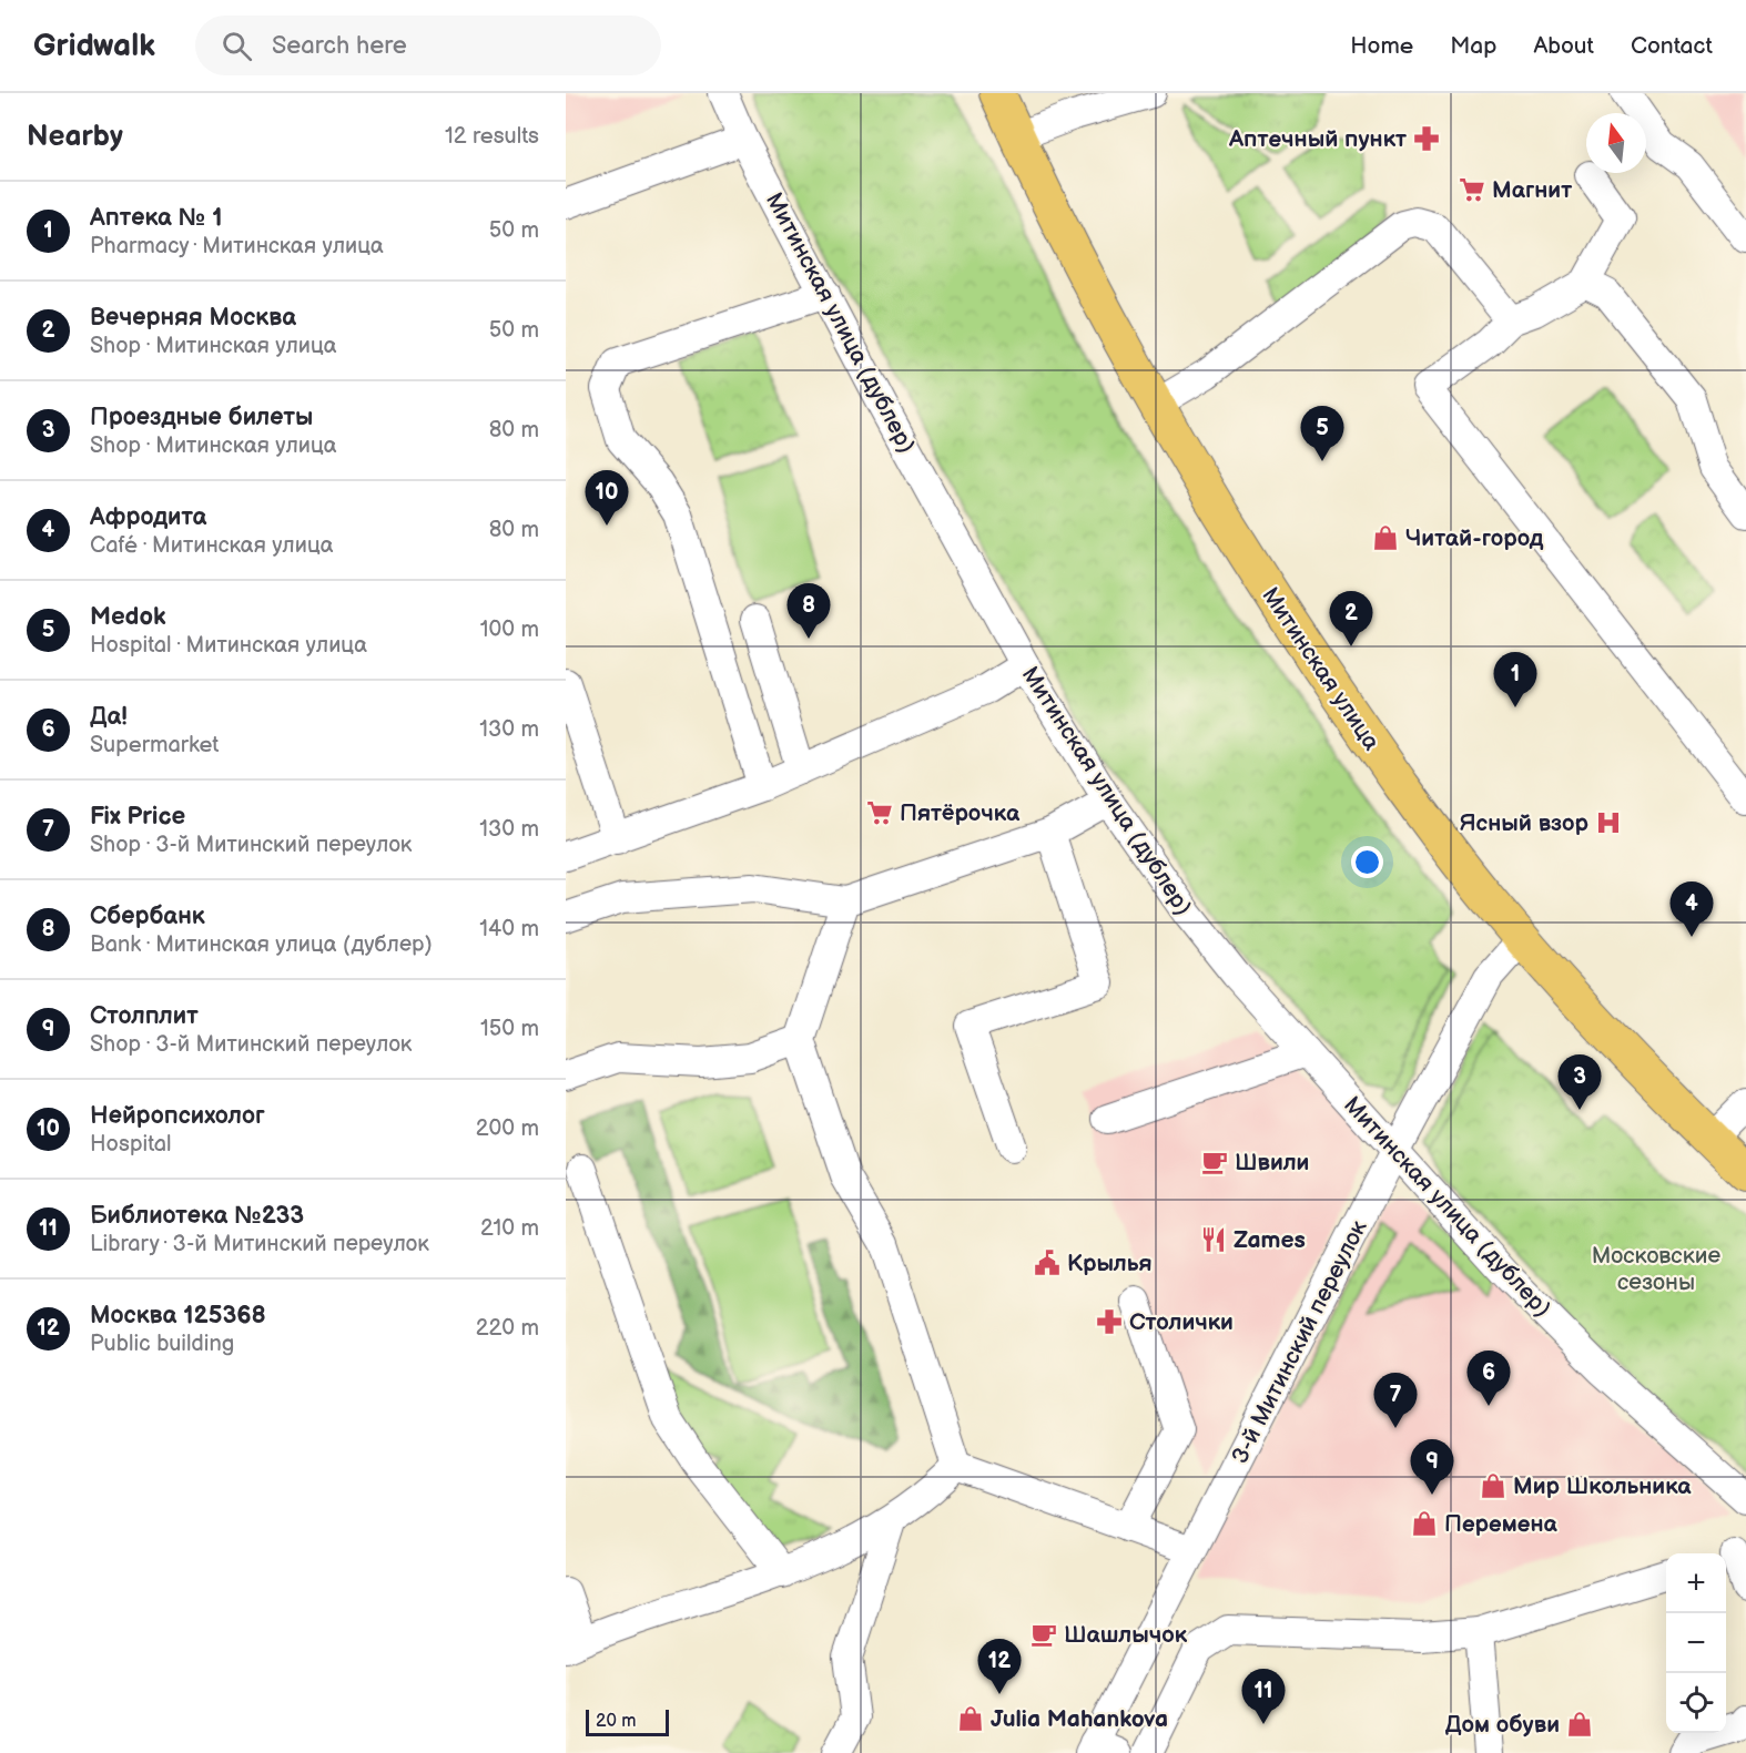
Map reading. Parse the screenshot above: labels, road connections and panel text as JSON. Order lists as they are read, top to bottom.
{
  "streets": {
    "main road": ["Митинская улица"],
    "street": ["Митинская улица (дублер)", "3-й Митинский переулок"]
  },
  "crossings": [
    ["Митинская улица (дублер)", "3-й Митинский переулок"],
    ["Митинская улица", "3-й Митинский переулок"]
  ],
  "parks": ["Московские сезоны"],
  "places": {
    "pharmacy": ["Аптечный пункт", "Столички"],
    "supermarket": ["Магнит", "Пятёрочка"],
    "shop": [
      "Читай-город",
      "Мир Школьника",
      "Перемена",
      "Julia Mahankova",
      "Дом обуви"
    ],
    "hospital": ["Ясный взор"],
    "cafe": ["Швили", "Шашлычок"],
    "restaurant": ["Zames"],
    "public building": ["Крылья"]
  },
  "scale_bar": "20 m",
  "north": "top",
  "page": {
    "header": "Gridwalk",
    "search": "Search here",
    "nav": [
      "Home",
      "Map",
      "About",
      "Contact"
    ],
    "heading": ["Nearby", "12 results"],
    "list": [
      {
        "mark": "1",
        "name": "Аптека № 1",
        "note": "Pharmacy · Митинская улица",
        "value": "50 m"
      },
      {
        "mark": "2",
        "name": "Вечерняя Москва",
        "note": "Shop · Митинская улица",
        "value": "50 m"
      },
      {
        "mark": "3",
        "name": "Проездные билеты",
        "note": "Shop · Митинская улица",
        "value": "80 m"
      },
      {
        "mark": "4",
        "name": "Афродита",
        "note": "Café · Митинская улица",
        "value": "80 m"
      },
      {
        "mark": "5",
        "name": "Medok",
        "note": "Hospital · Митинская улица",
        "value": "100 m"
      },
      {
        "mark": "6",
        "name": "Да!",
        "note": "Supermarket",
        "value": "130 m"
      },
      {
        "mark": "7",
        "name": "Fix Price",
        "note": "Shop · 3-й Митинский переулок",
        "value": "130 m"
      },
      {
        "mark": "8",
        "name": "Сбербанк",
        "note": "Bank · Митинская улица (дублер)",
        "value": "140 m"
      },
      {
        "mark": "9",
        "name": "Столплит",
        "note": "Shop · 3-й Митинский переулок",
        "value": "150 m"
      },
      {
        "mark": "10",
        "name": "Нейропсихолог",
        "note": "Hospital",
        "value": "200 m"
      },
      {
        "mark": "11",
        "name": "Библиотека №233",
        "note": "Library · 3-й Митинский переулок",
        "value": "210 m"
      },
      {
        "mark": "12",
        "name": "Москва 125368",
        "note": "Public building",
        "value": "220 m"
      }
    ],
    "pins": [
      "5",
      "10",
      "8",
      "2",
      "1",
      "4",
      "3",
      "6",
      "7",
      "9",
      "12",
      "11"
    ],
    "map_buttons": ["+", "−"],
    "scale": "20 m"
  }
}
